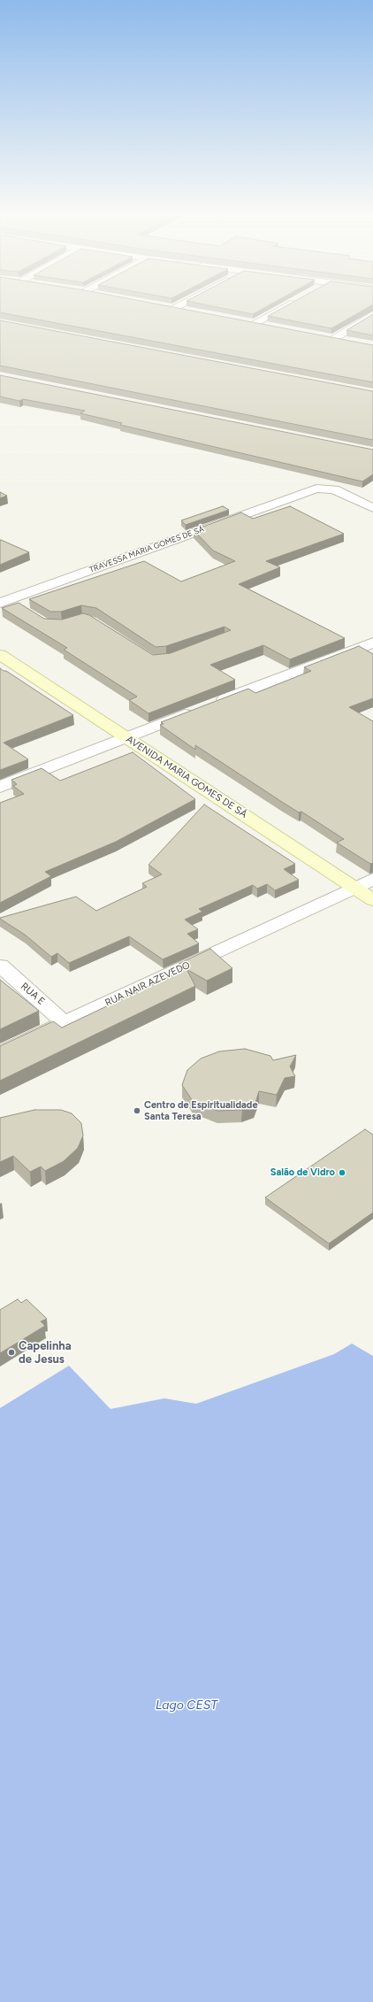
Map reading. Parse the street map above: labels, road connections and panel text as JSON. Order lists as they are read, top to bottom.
{
  "streets": {
    "street": [
      "TRAVESSA MARIA GOMES DE SÁ",
      "AVENIDA MARIA GOMES DE SÁ",
      "RUA NAIR AZEVEDO",
      "RUA E"
    ]
  },
  "crossings": [
    ["AVENIDA MARIA GOMES DE SÁ", "RUA NAIR AZEVEDO"],
    ["RUA NAIR AZEVEDO", "RUA E"]
  ],
  "water": ["Lago CEST"],
  "places": ["Centro de Espiritualidade Santa Teresa", "Salão de Vidro", "Capelinha de Jesus"]
}
